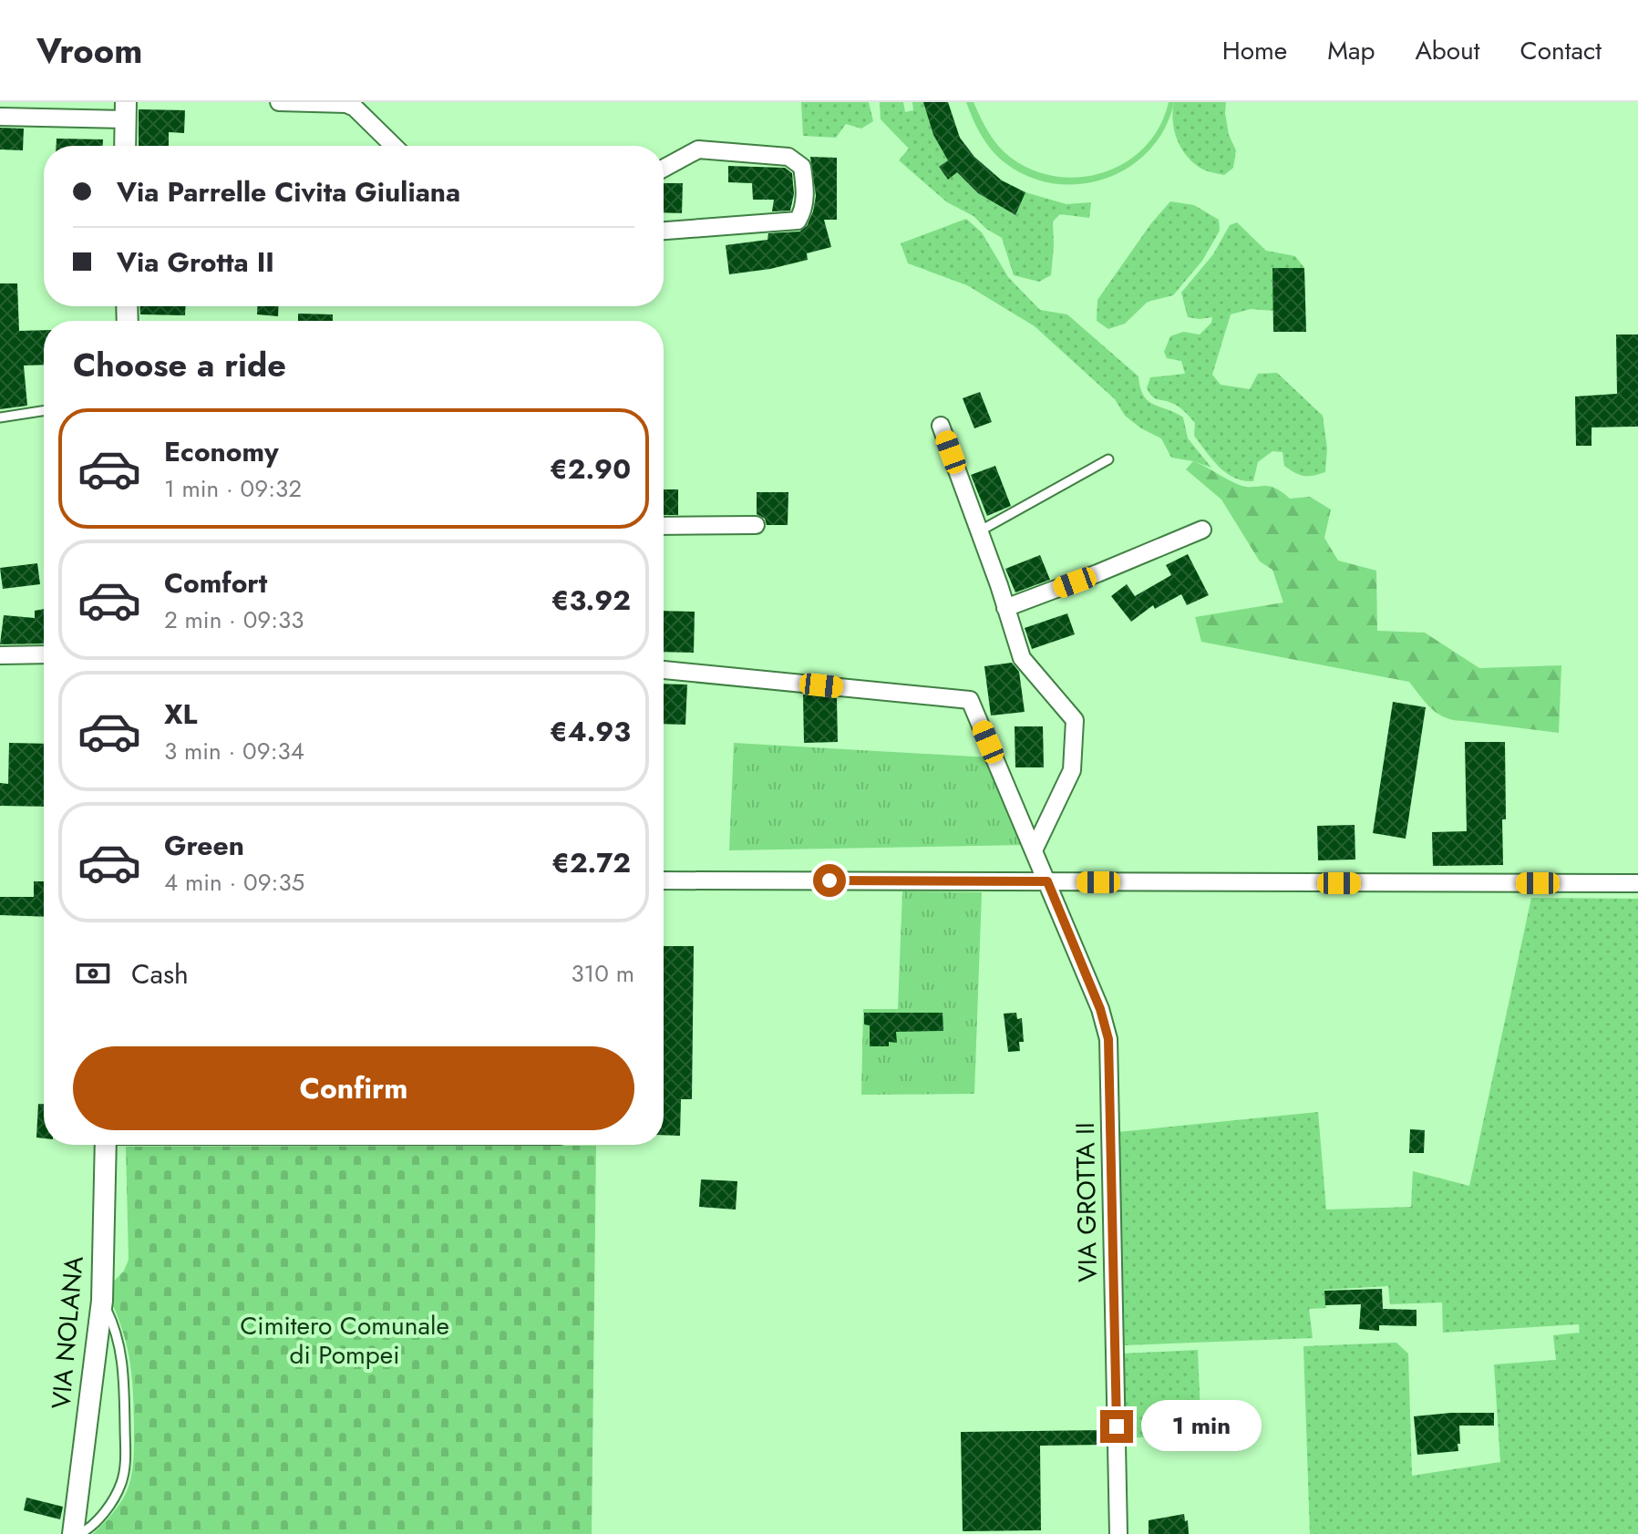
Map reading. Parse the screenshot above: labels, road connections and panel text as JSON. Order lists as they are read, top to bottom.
{
  "streets": {
    "street": ["VIA GROTTA II", "VIA NOLANA"]
  },
  "parks": ["Cimitero Comunale di Pompei"],
  "page": {
    "header": "Vroom",
    "nav": [
      "Home",
      "Map",
      "About",
      "Contact"
    ],
    "banner": ["Via Parrelle Civita Giuliana", "Via Grotta II"],
    "heading": "Choose a ride",
    "list": [
      {
        "name": "Economy",
        "note": "1 min · 09:32",
        "value": "€2.90"
      },
      {
        "name": "Comfort",
        "note": "2 min · 09:33",
        "value": "€3.92"
      },
      {
        "name": "XL",
        "note": "3 min · 09:34",
        "value": "€4.93"
      },
      {
        "name": "Green",
        "note": "4 min · 09:35",
        "value": "€2.72"
      }
    ],
    "pay": ["Cash", "310 m"],
    "buttons": "Confirm",
    "bubble": "1 min"
  }
}
